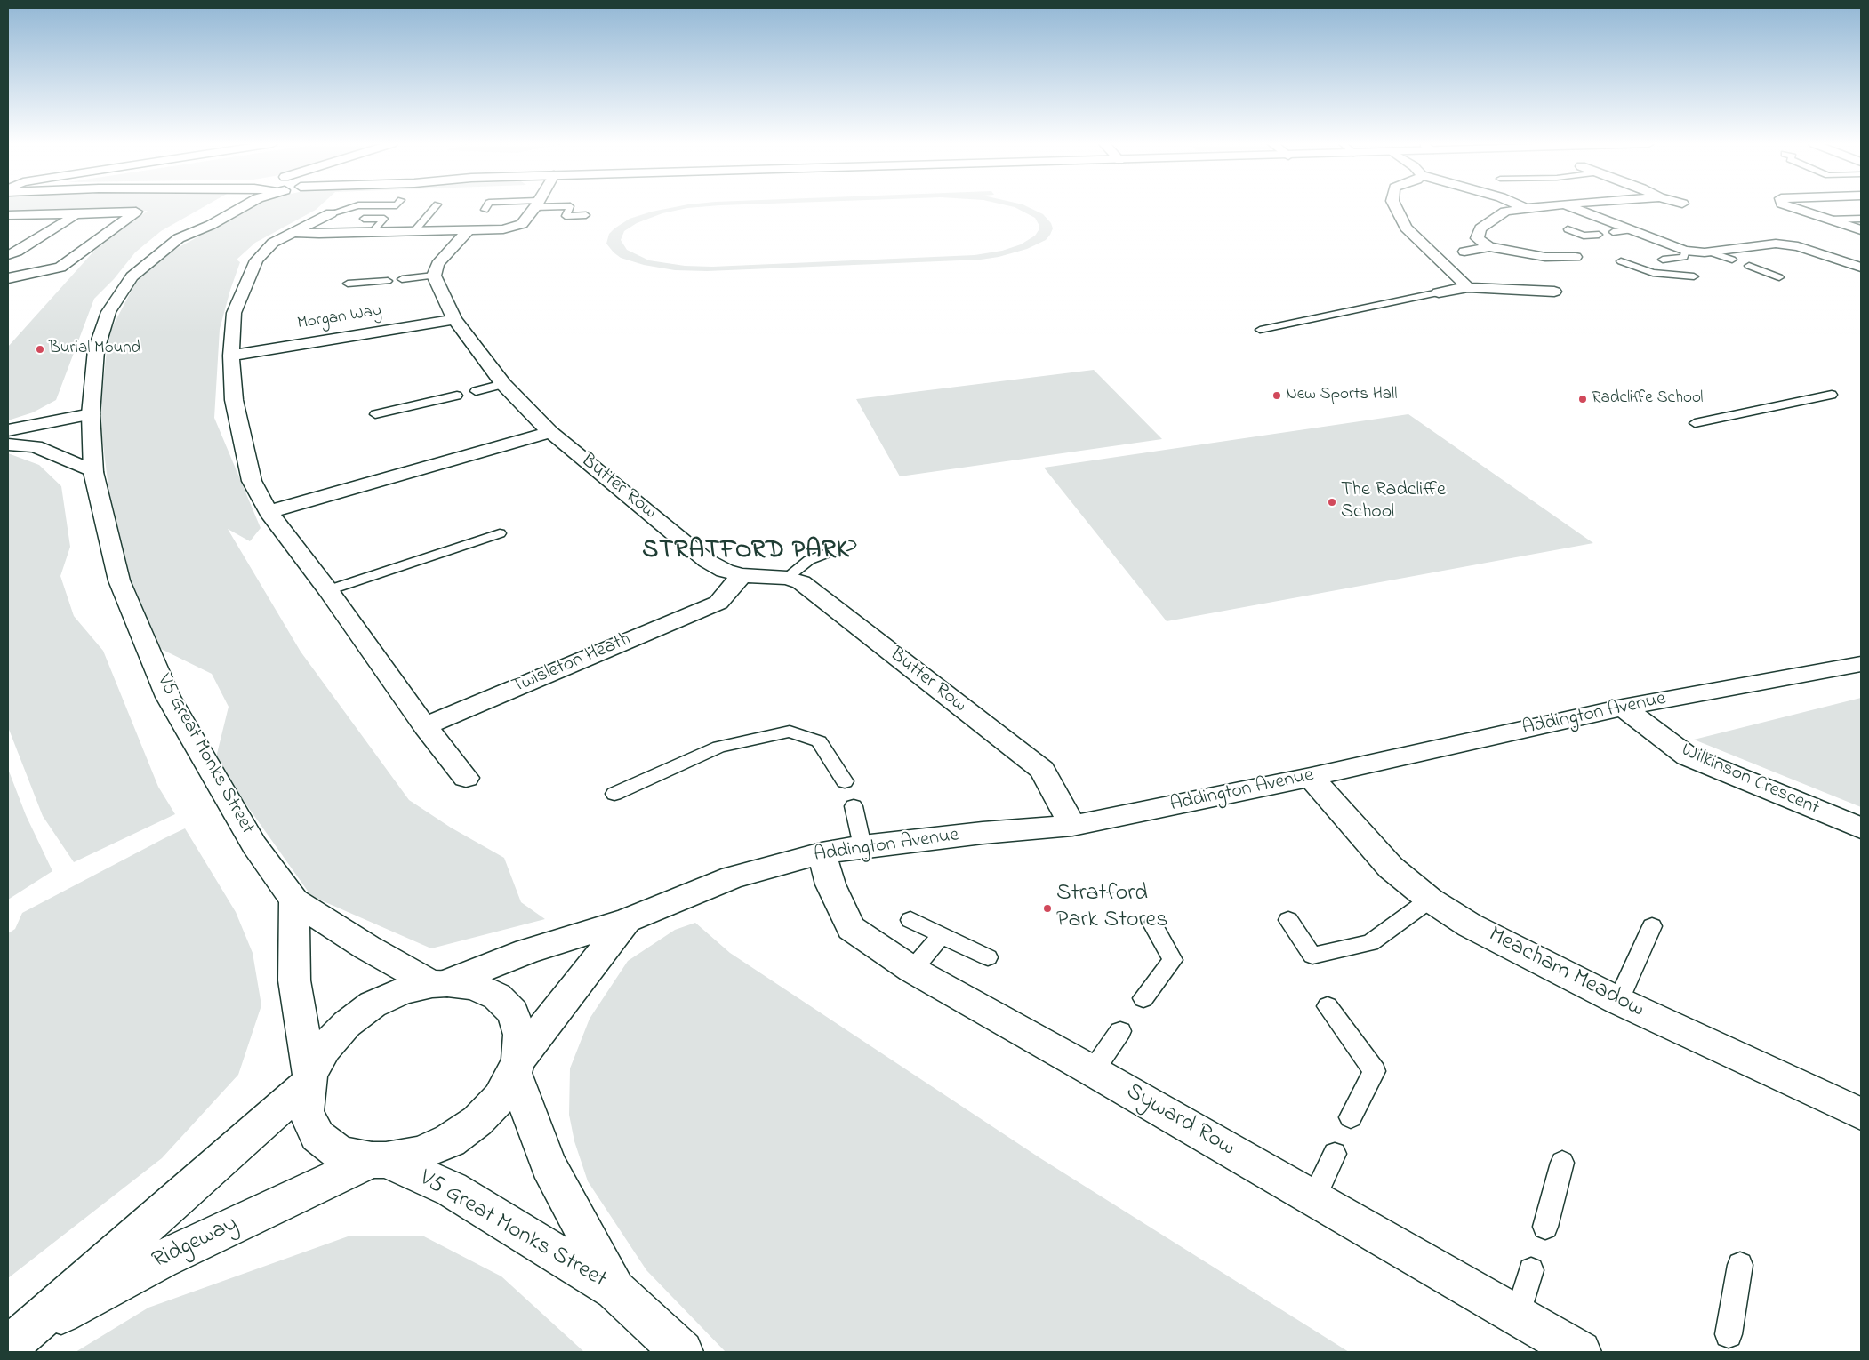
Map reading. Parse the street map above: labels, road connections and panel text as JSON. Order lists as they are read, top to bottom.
{
  "streets": {
    "street": [
      "Morgan Way",
      "Butter Row",
      "Twisleton Heath",
      "Addington Avenue",
      "V5 Great Monks Street",
      "Wilkinson Crescent",
      "Meacham Meadow",
      "Syward Row",
      "Ridgeway"
    ]
  },
  "crossings": [
    ["Morgan Way", "Butter Row"],
    ["Butter Row", "Twisleton Heath"],
    ["Butter Row", "Addington Avenue"],
    ["Addington Avenue", "V5 Great Monks Street"],
    ["Addington Avenue", "Wilkinson Crescent"],
    ["Addington Avenue", "Meacham Meadow"],
    ["Addington Avenue", "Syward Row"],
    ["V5 Great Monks Street", "Ridgeway"]
  ],
  "districts": ["STRATFORD PARK"],
  "places": [
    "Burial Mound",
    "New Sports Hall",
    "Radcliffe School",
    "The Radcliffe School",
    "Stratford Park Stores"
  ]
}
